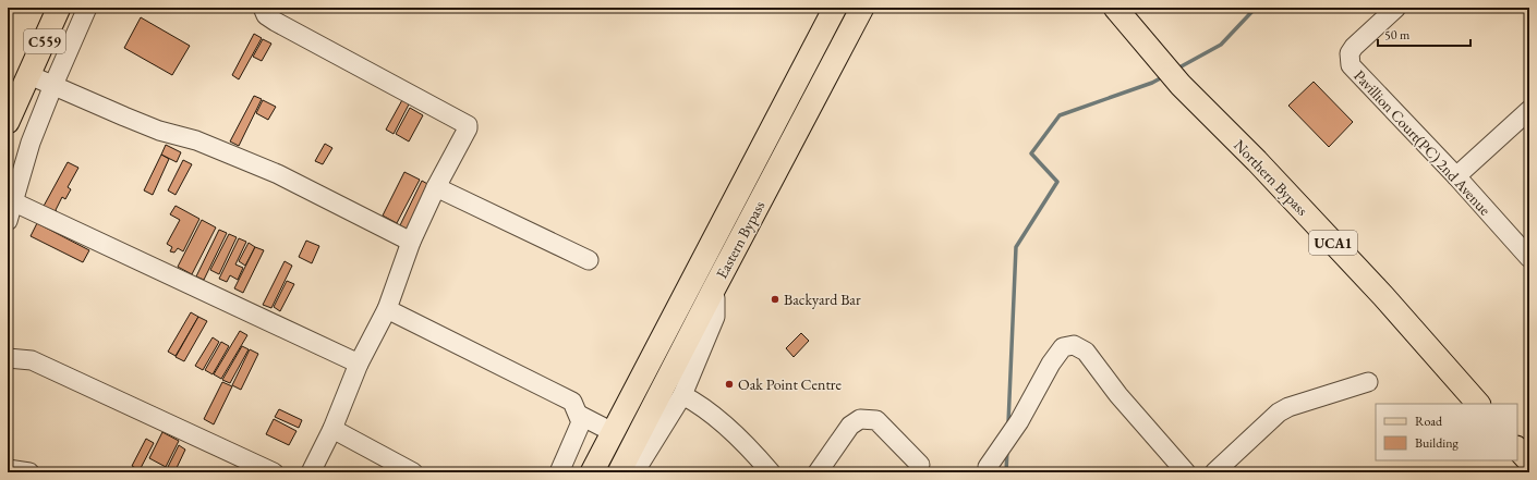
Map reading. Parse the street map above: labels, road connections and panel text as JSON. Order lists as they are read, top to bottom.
{
  "streets": {
    "main road": [
      "C559",
      "Northern Bypass",
      "Eastern Bypass",
      "UCA1"
    ],
    "street": ["Pavillion Court(PC) 2nd Avenue"]
  },
  "places": ["Backyard Bar", "Oak Point Centre"],
  "legend": ["Road", "Building"],
  "scale_bar": "50 m"
}
